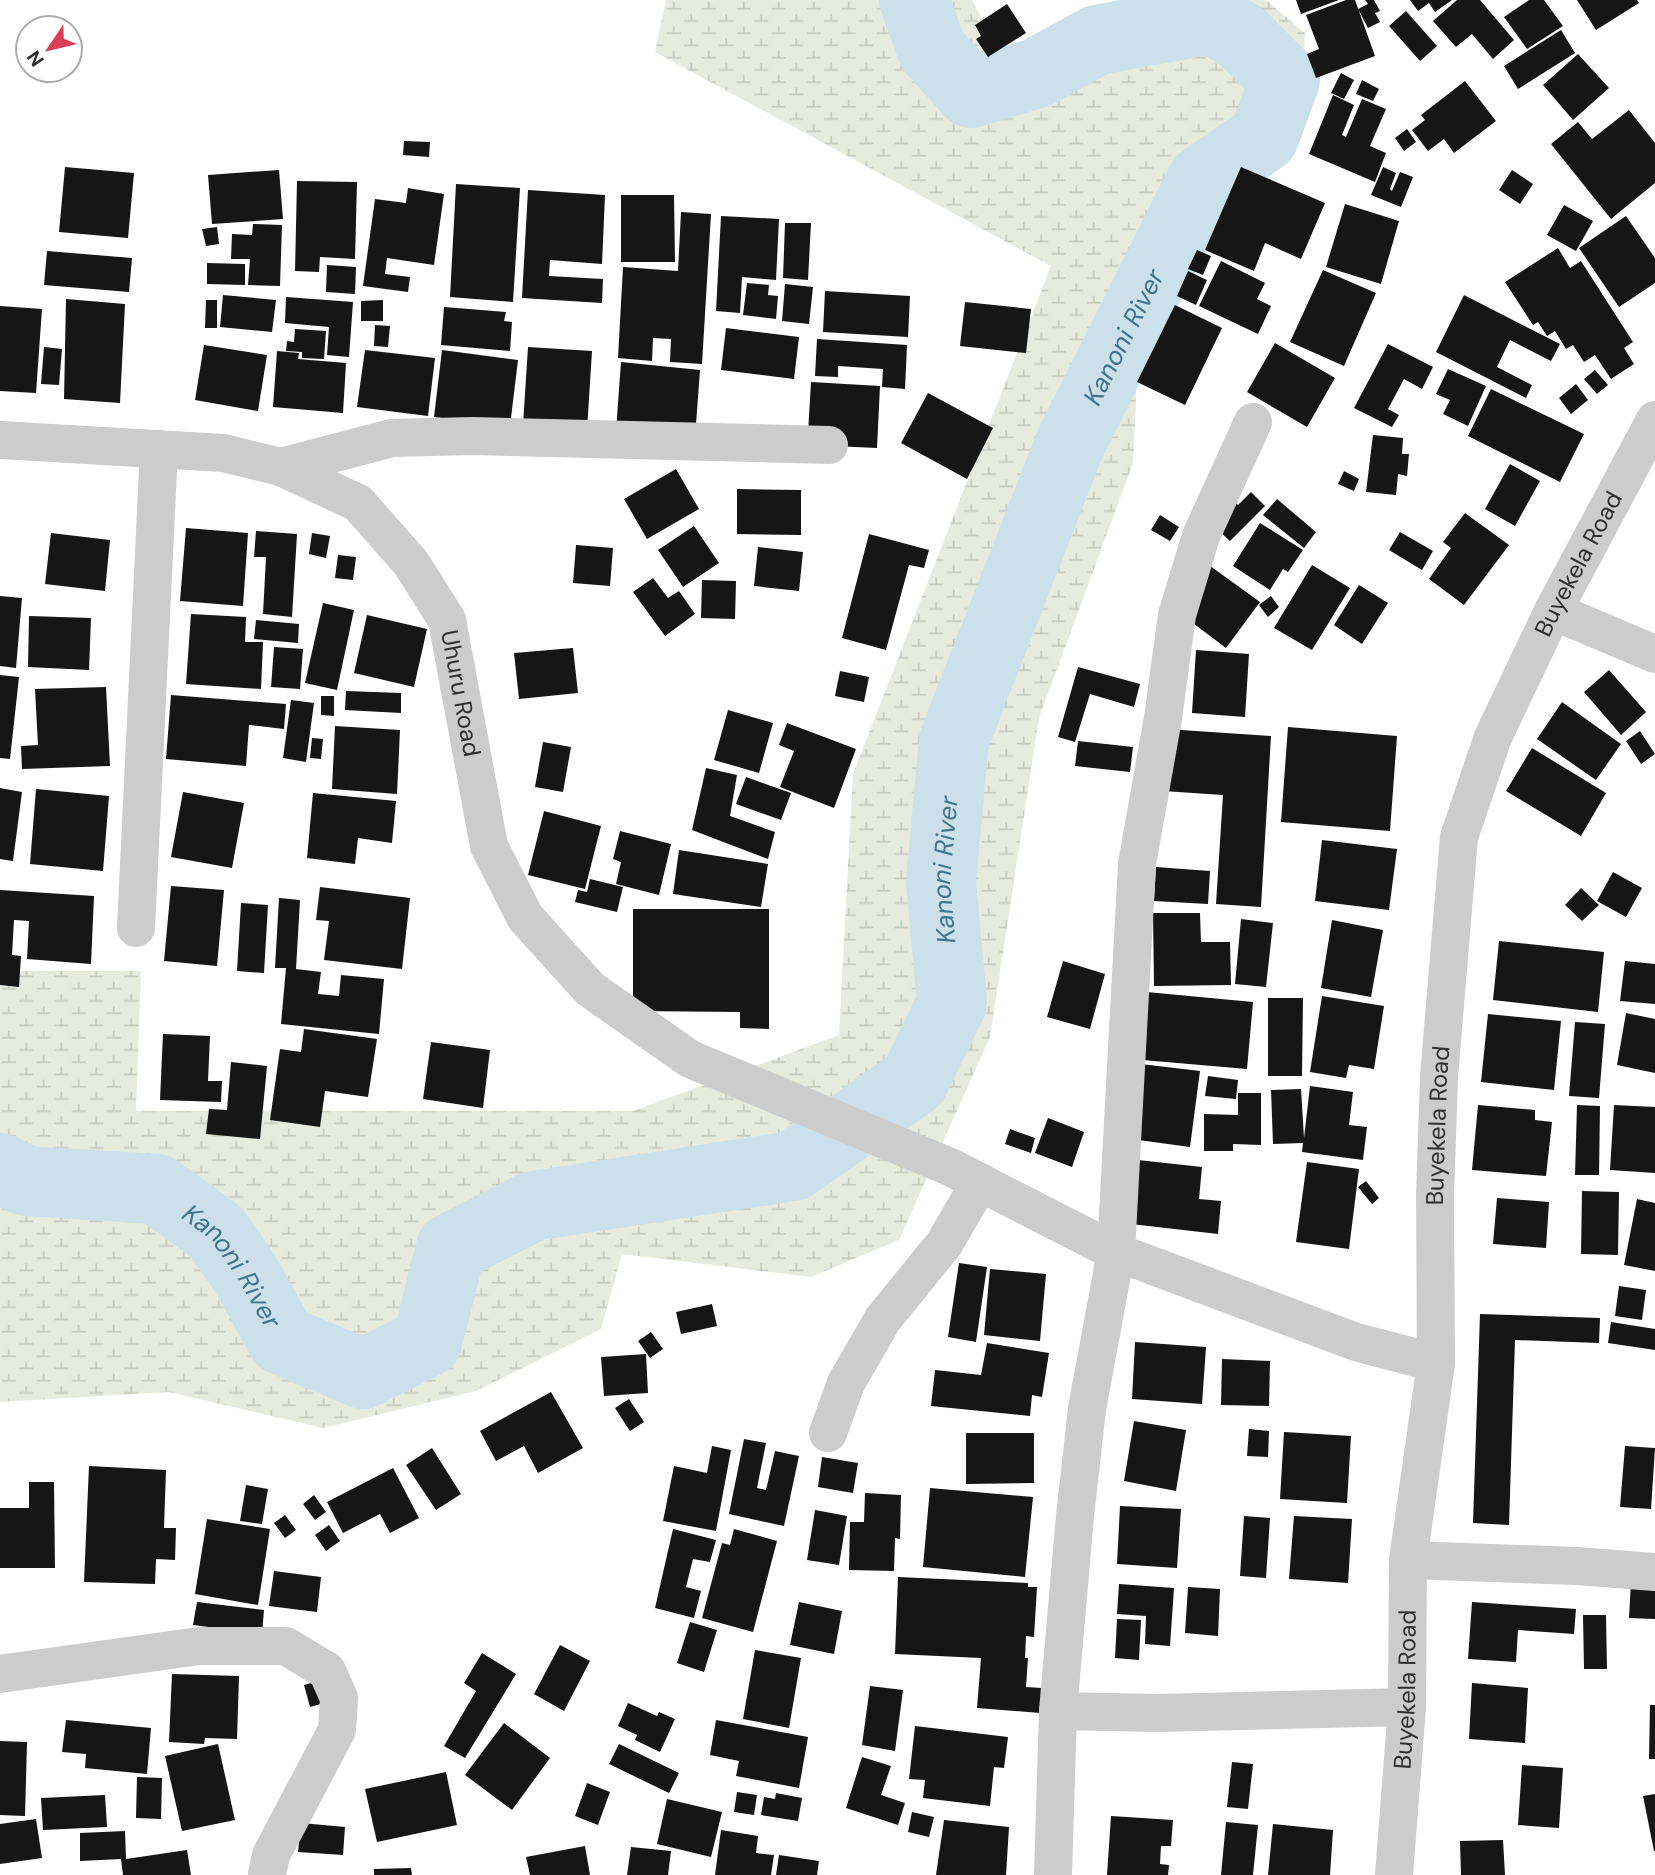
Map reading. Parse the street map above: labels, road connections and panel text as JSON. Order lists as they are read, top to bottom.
{
  "streets": {
    "street": ["Buyekela Road", "Uhuru Road"]
  },
  "crossings": [
    ["Buyekela Road", "Uhuru Road"]
  ],
  "water": ["Kanoni River"],
  "north": "bottom left"
}
